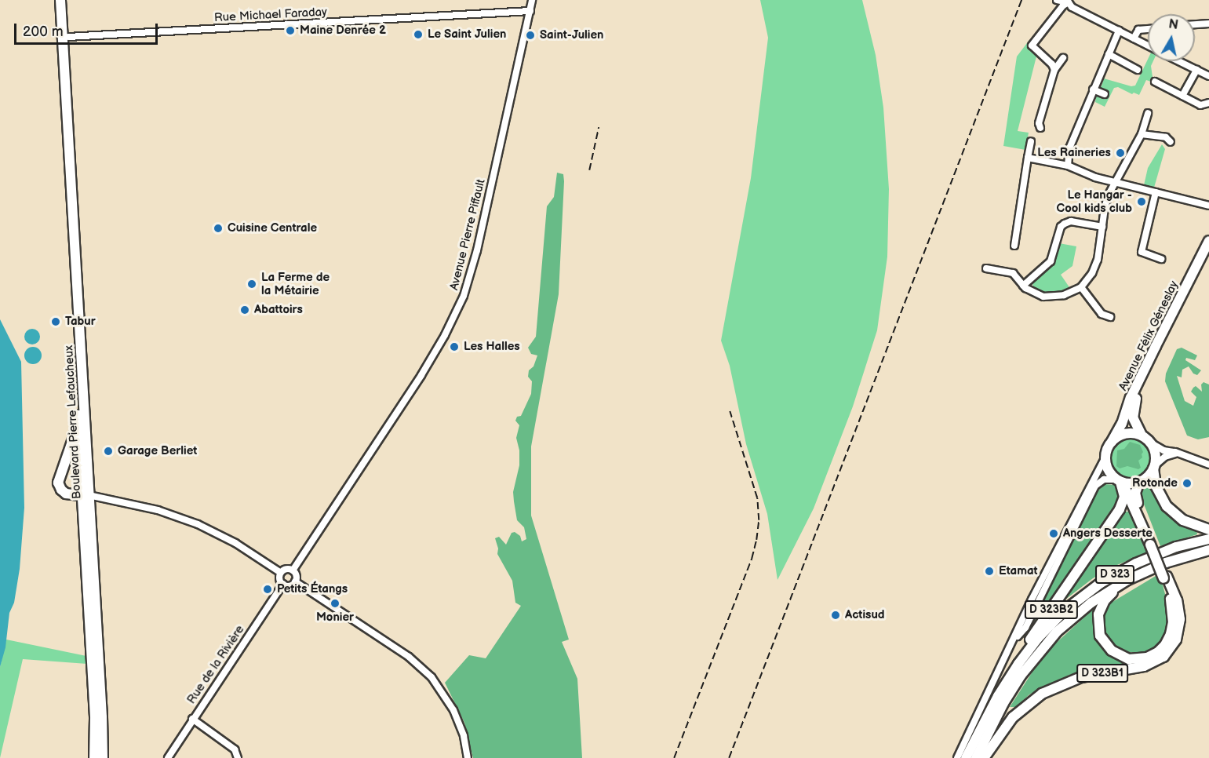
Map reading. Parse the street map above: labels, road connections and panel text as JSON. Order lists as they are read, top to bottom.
{
  "streets": {
    "main road": [
      "Avenue Félix Géneslay",
      "Boulevard Pierre Lefaucheux",
      "D 323",
      "D 323B2",
      "D 323B1"
    ],
    "street": ["Rue Michael Faraday", "Avenue Pierre Piffault", "Rue de la Rivière"]
  },
  "crossings": [
    ["Rue Michael Faraday", "Avenue Pierre Piffault"],
    ["Avenue Pierre Piffault", "Rue de la Rivière"],
    ["Avenue Félix Géneslay", "D 323B2"],
    ["D 323", "D 323B2"]
  ],
  "places": [
    "Maine Denrée 2",
    "Le Saint Julien",
    "Saint-Julien",
    "Les Raineries",
    "Le Hangar - Cool kids club",
    "Cuisine Centrale",
    "La Ferme de la Métairie",
    "Abattoirs",
    "Tabur",
    "Les Halles",
    "Garage Berliet",
    "Rotonde",
    "Angers Desserte",
    "Etamat",
    "Petits Étangs",
    "Monier",
    "Actisud"
  ],
  "scale_bar": "200 m",
  "north": "top"
}
